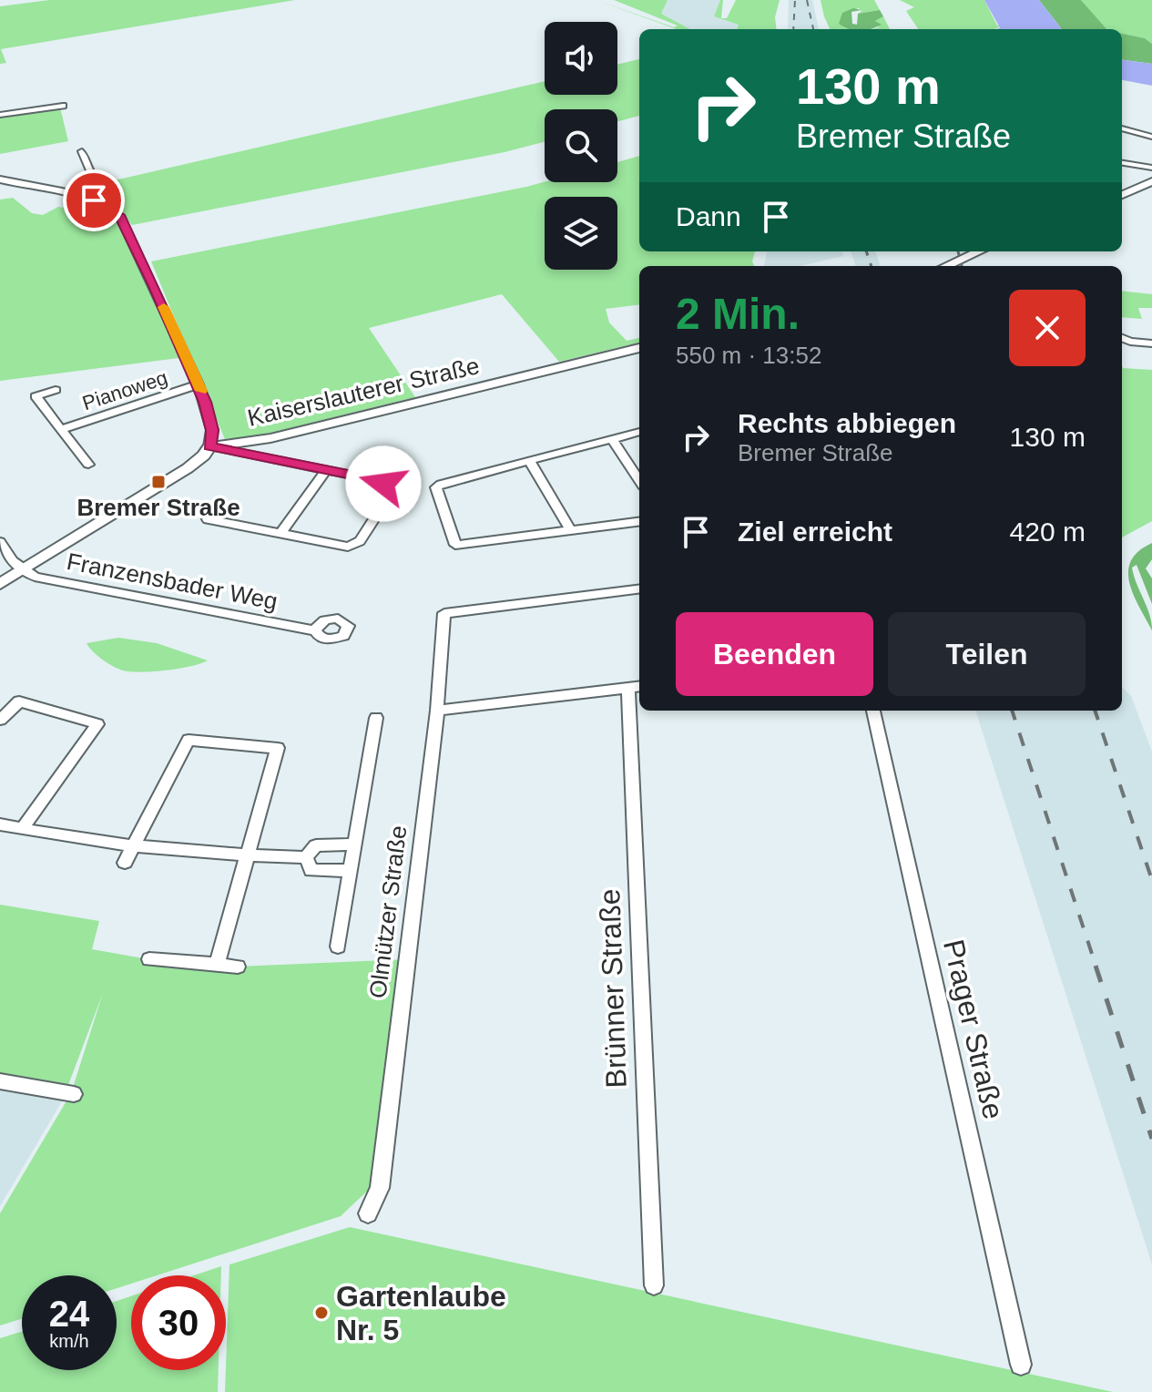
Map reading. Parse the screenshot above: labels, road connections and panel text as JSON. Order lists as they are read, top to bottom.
{
  "streets": {
    "street": [
      "Pianoweg",
      "Kaiserslauterer Straße",
      "Franzensbader Weg",
      "Olmützer Straße",
      "Brünner Straße",
      "Prager Straße"
    ]
  },
  "places": {
    "transit": ["Bremer Straße"],
    "other": ["Gartenlaube Nr. 5"]
  },
  "page": {
    "turn": ["130 m", "Bremer Straße"],
    "then": "Dann",
    "heading": ["2 Min.", "550 m · 13:52"],
    "list": [
      {
        "name": "Rechts abbiegen",
        "note": "Bremer Straße",
        "value": "130 m"
      },
      {
        "name": "Ziel erreicht",
        "value": "420 m"
      }
    ],
    "buttons": ["Beenden", "Teilen"],
    "speed": "24 km/h",
    "limit": "30"
  }
}
